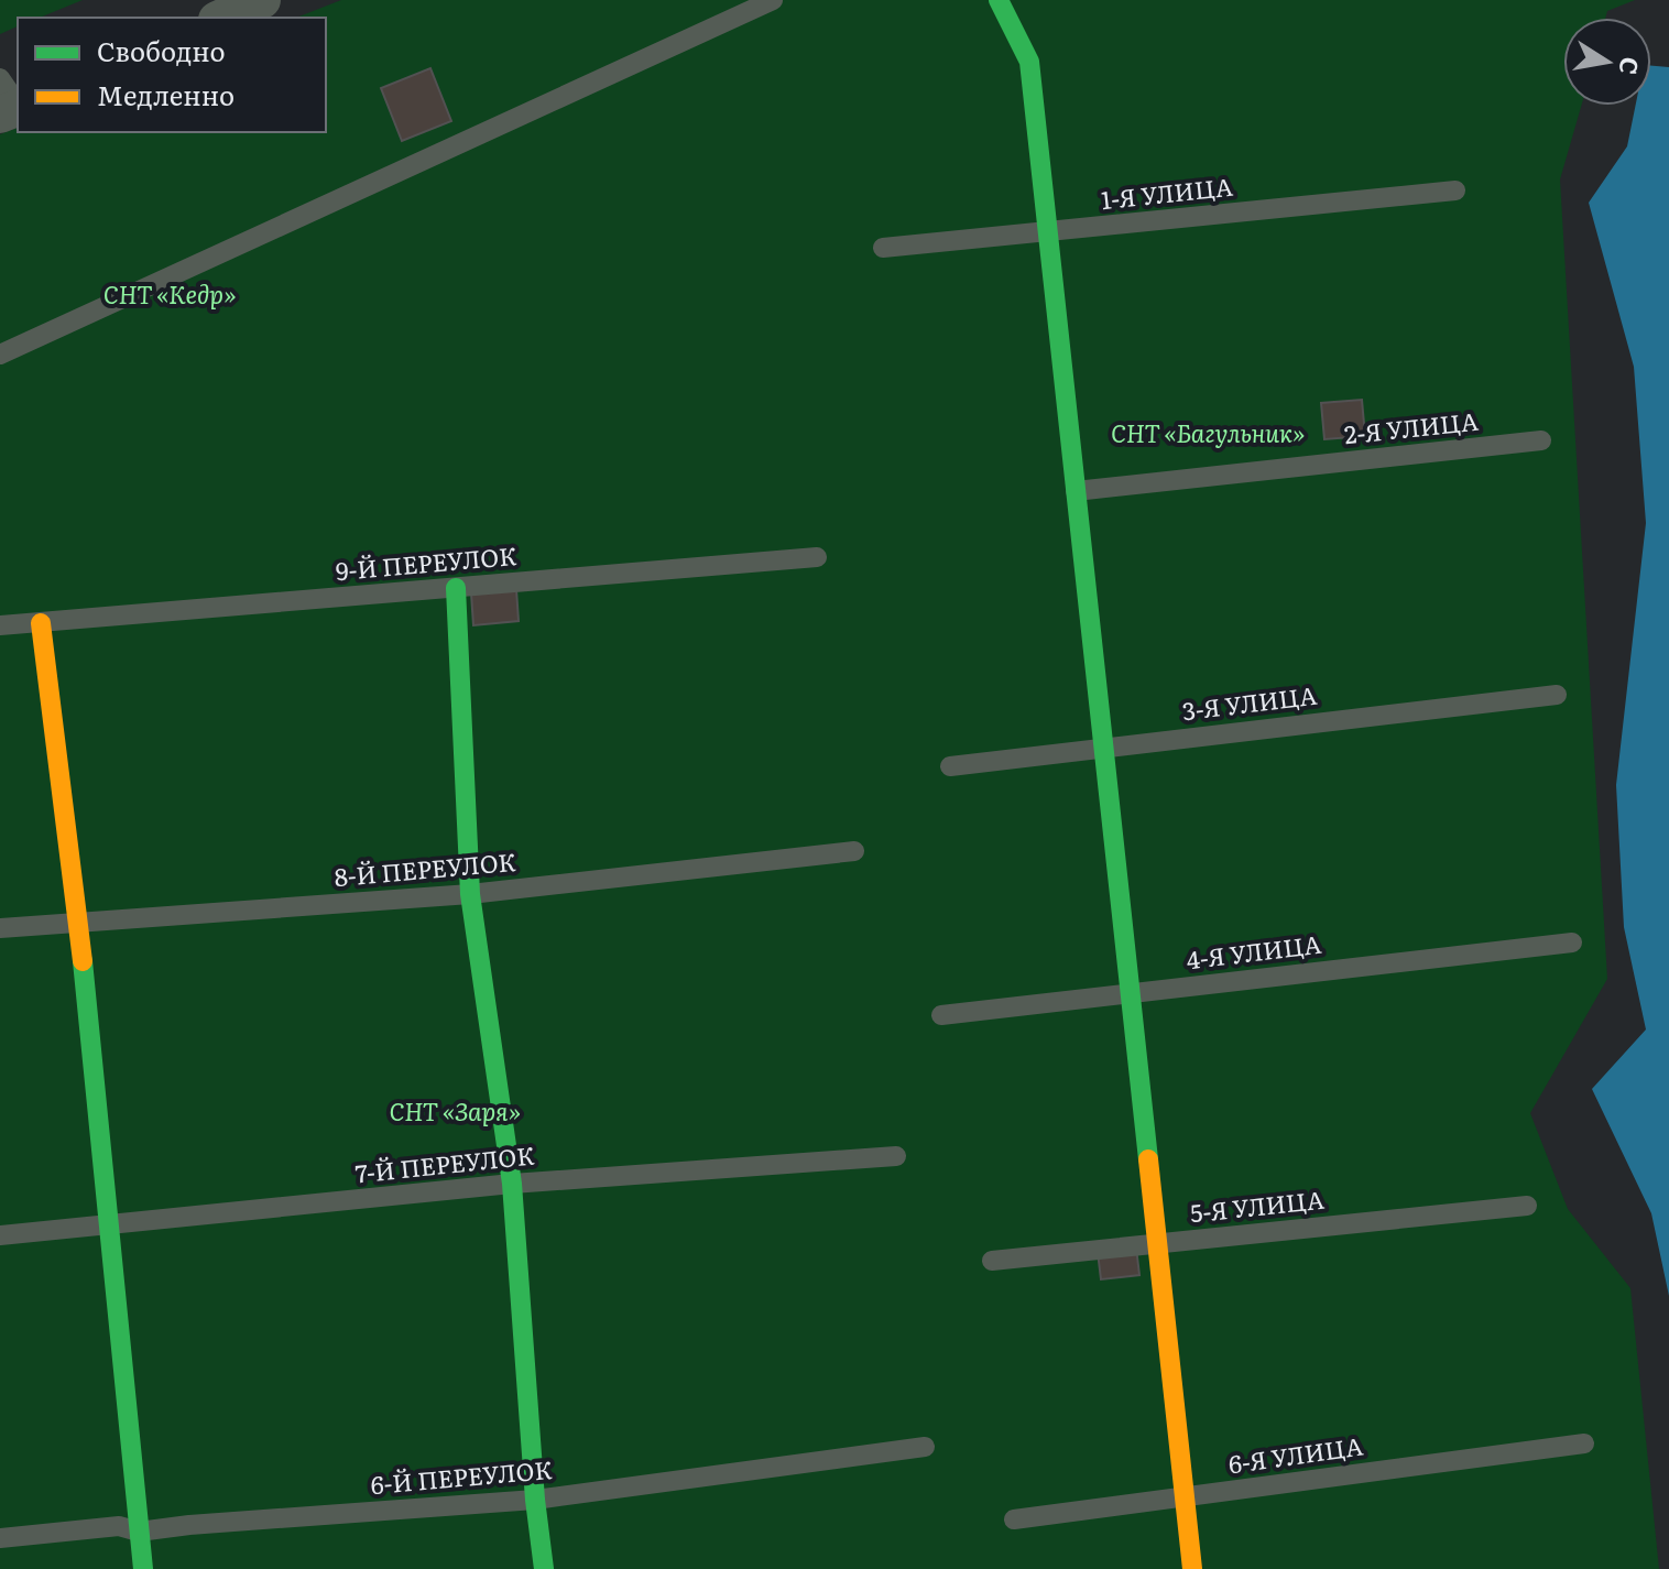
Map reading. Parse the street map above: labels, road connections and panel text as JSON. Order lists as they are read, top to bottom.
{
  "streets": {
    "lane": [
      "1-Я УЛИЦА",
      "2-Я УЛИЦА",
      "9-Й ПЕРЕУЛОК",
      "3-Я УЛИЦА",
      "8-Й ПЕРЕУЛОК",
      "4-Я УЛИЦА",
      "7-Й ПЕРЕУЛОК",
      "5-Я УЛИЦА",
      "6-Я УЛИЦА",
      "6-Й ПЕРЕУЛОК"
    ]
  },
  "parks": ["СНТ «Кедр»", "СНТ «Багульник»", "СНТ «Заря»"],
  "legend": ["Свободно", "Медленно"],
  "north": "right"
}
